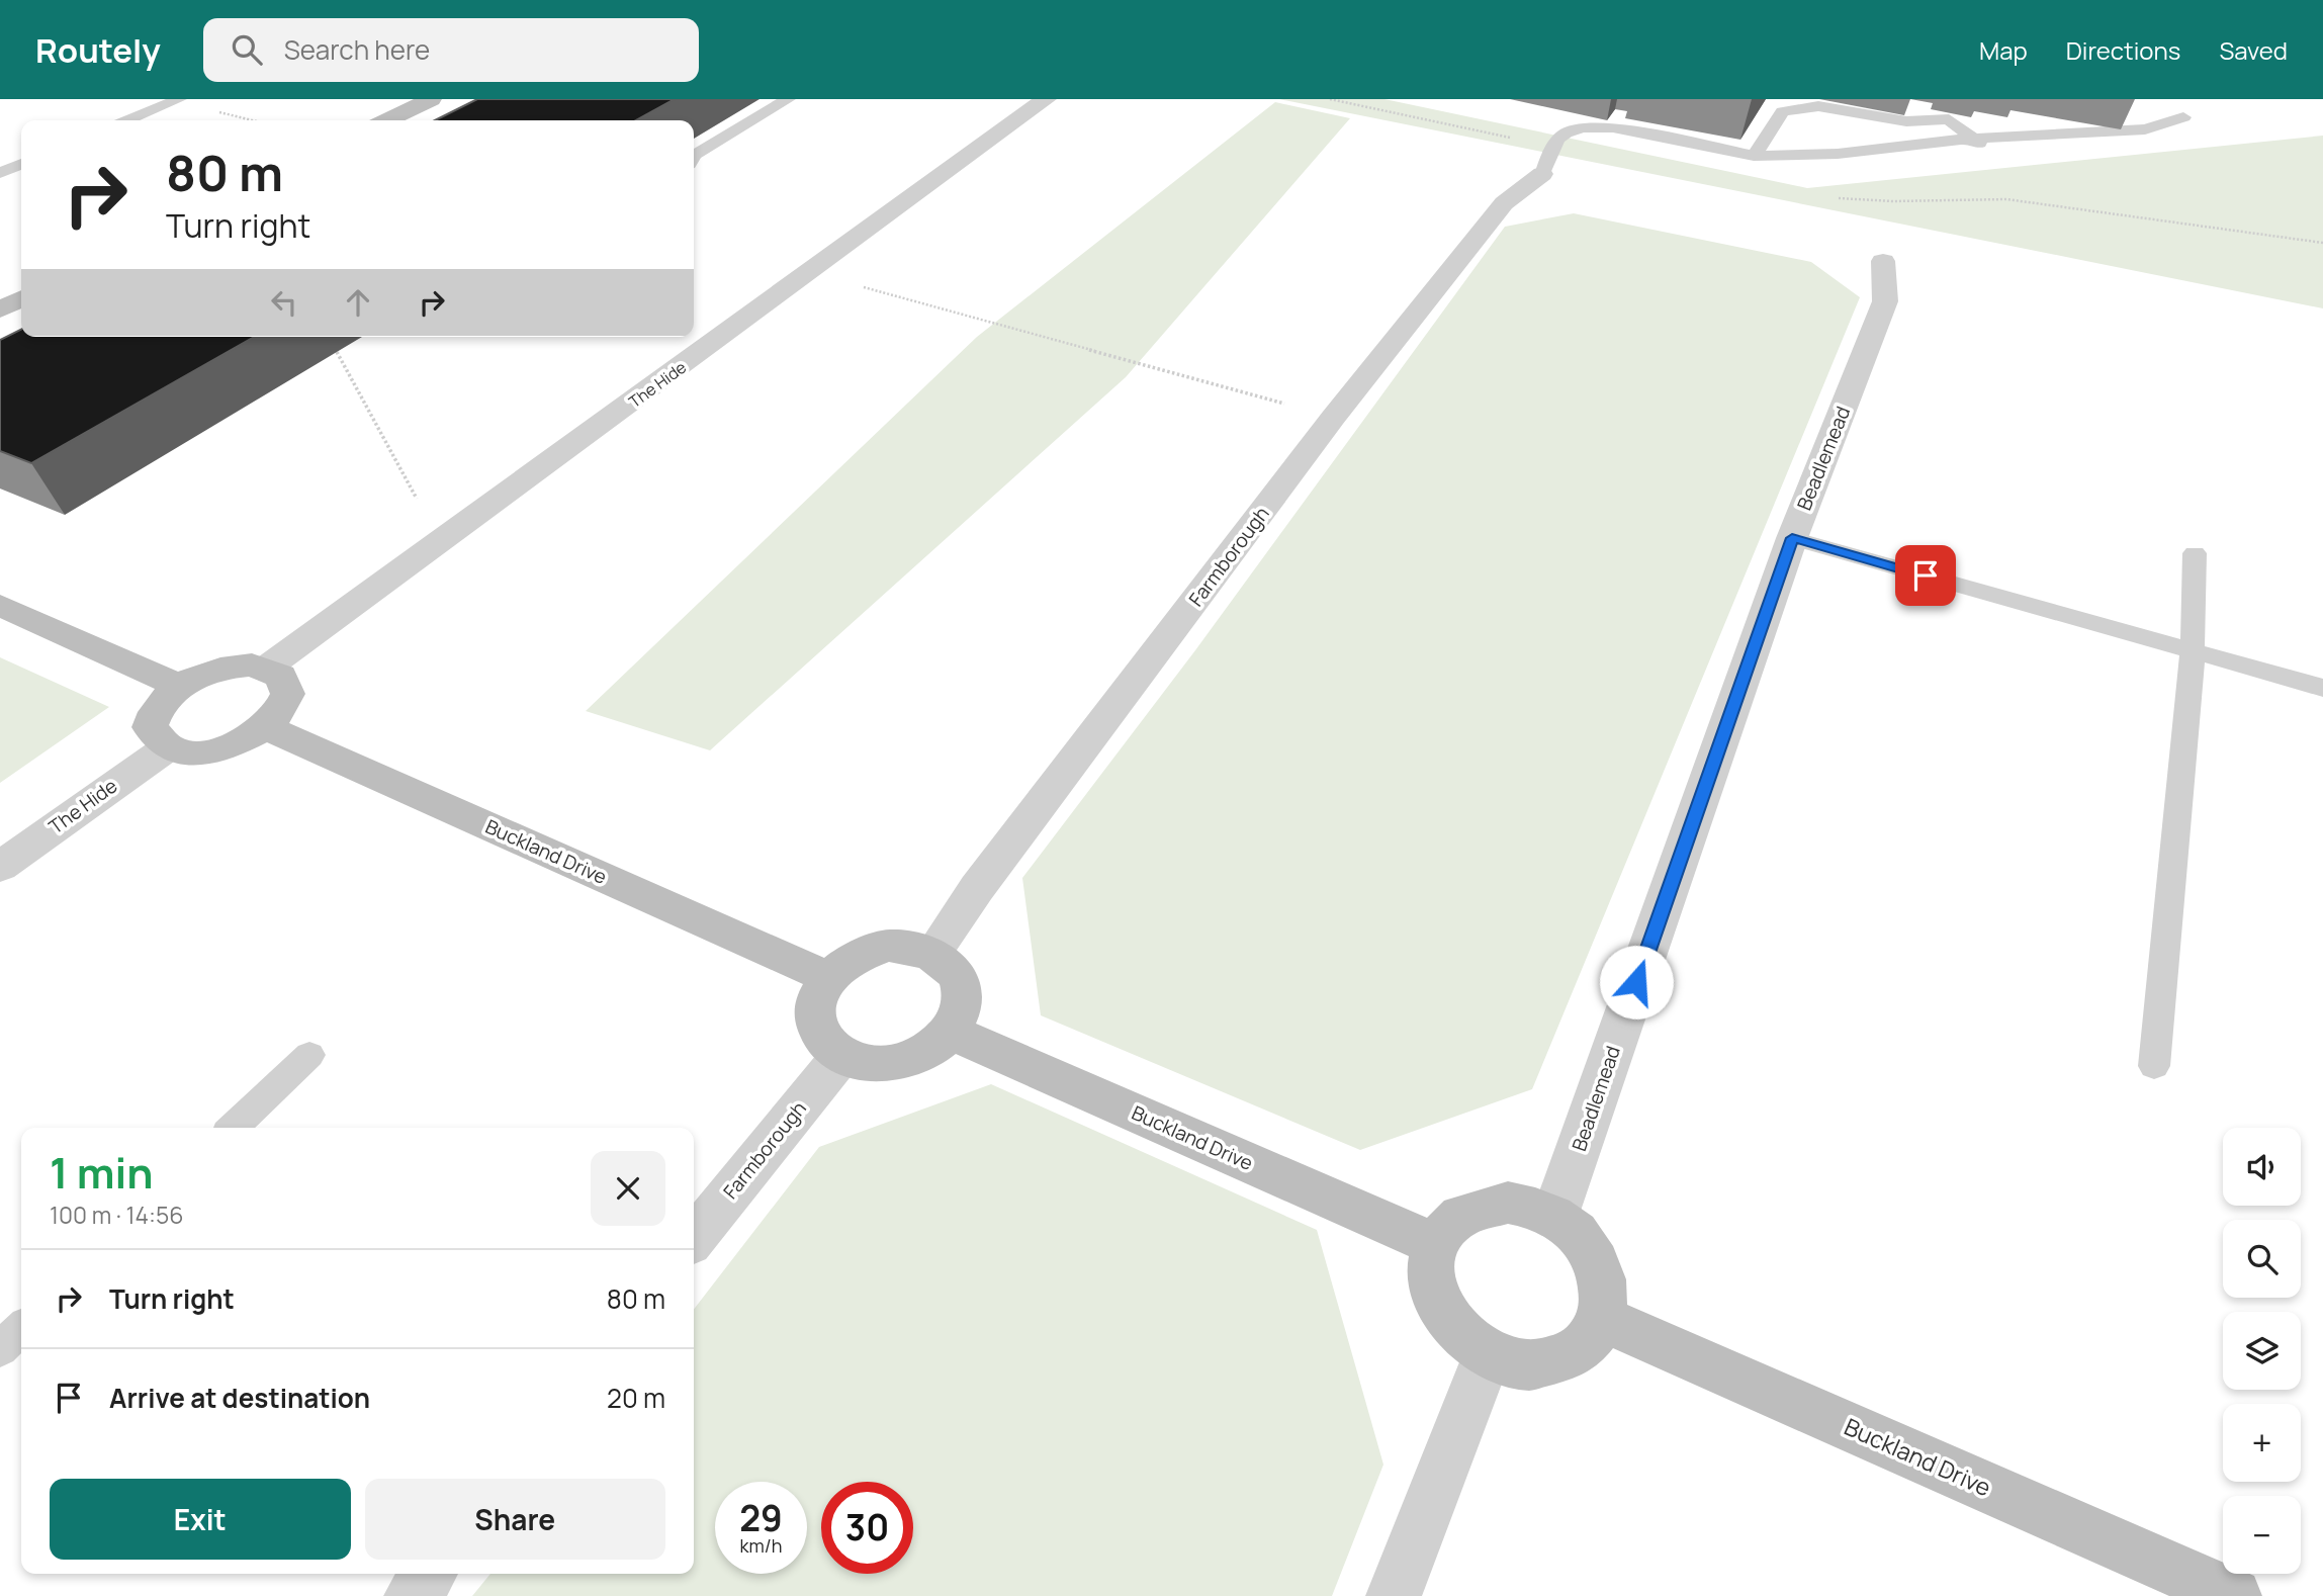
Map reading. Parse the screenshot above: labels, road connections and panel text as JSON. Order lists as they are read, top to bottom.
{
  "streets": {
    "street": [
      "The Hide",
      "Beadlemead",
      "Farmborough",
      "Buckland Drive"
    ]
  },
  "crossings": [
    ["Beadlemead", "Buckland Drive"],
    ["Farmborough", "Buckland Drive"]
  ],
  "page": {
    "header": "Routely",
    "search": "Search here",
    "nav": ["Map", "Directions", "Saved"],
    "turn": ["80 m", "Turn right"],
    "map_buttons": ["+", "−"],
    "heading": ["1 min", "100 m · 14:56"],
    "list": [
      {
        "name": "Turn right",
        "value": "80 m"
      },
      {
        "name": "Arrive at destination",
        "value": "20 m"
      }
    ],
    "buttons": ["Exit", "Share"],
    "speed": "29 km/h",
    "limit": "30"
  }
}
